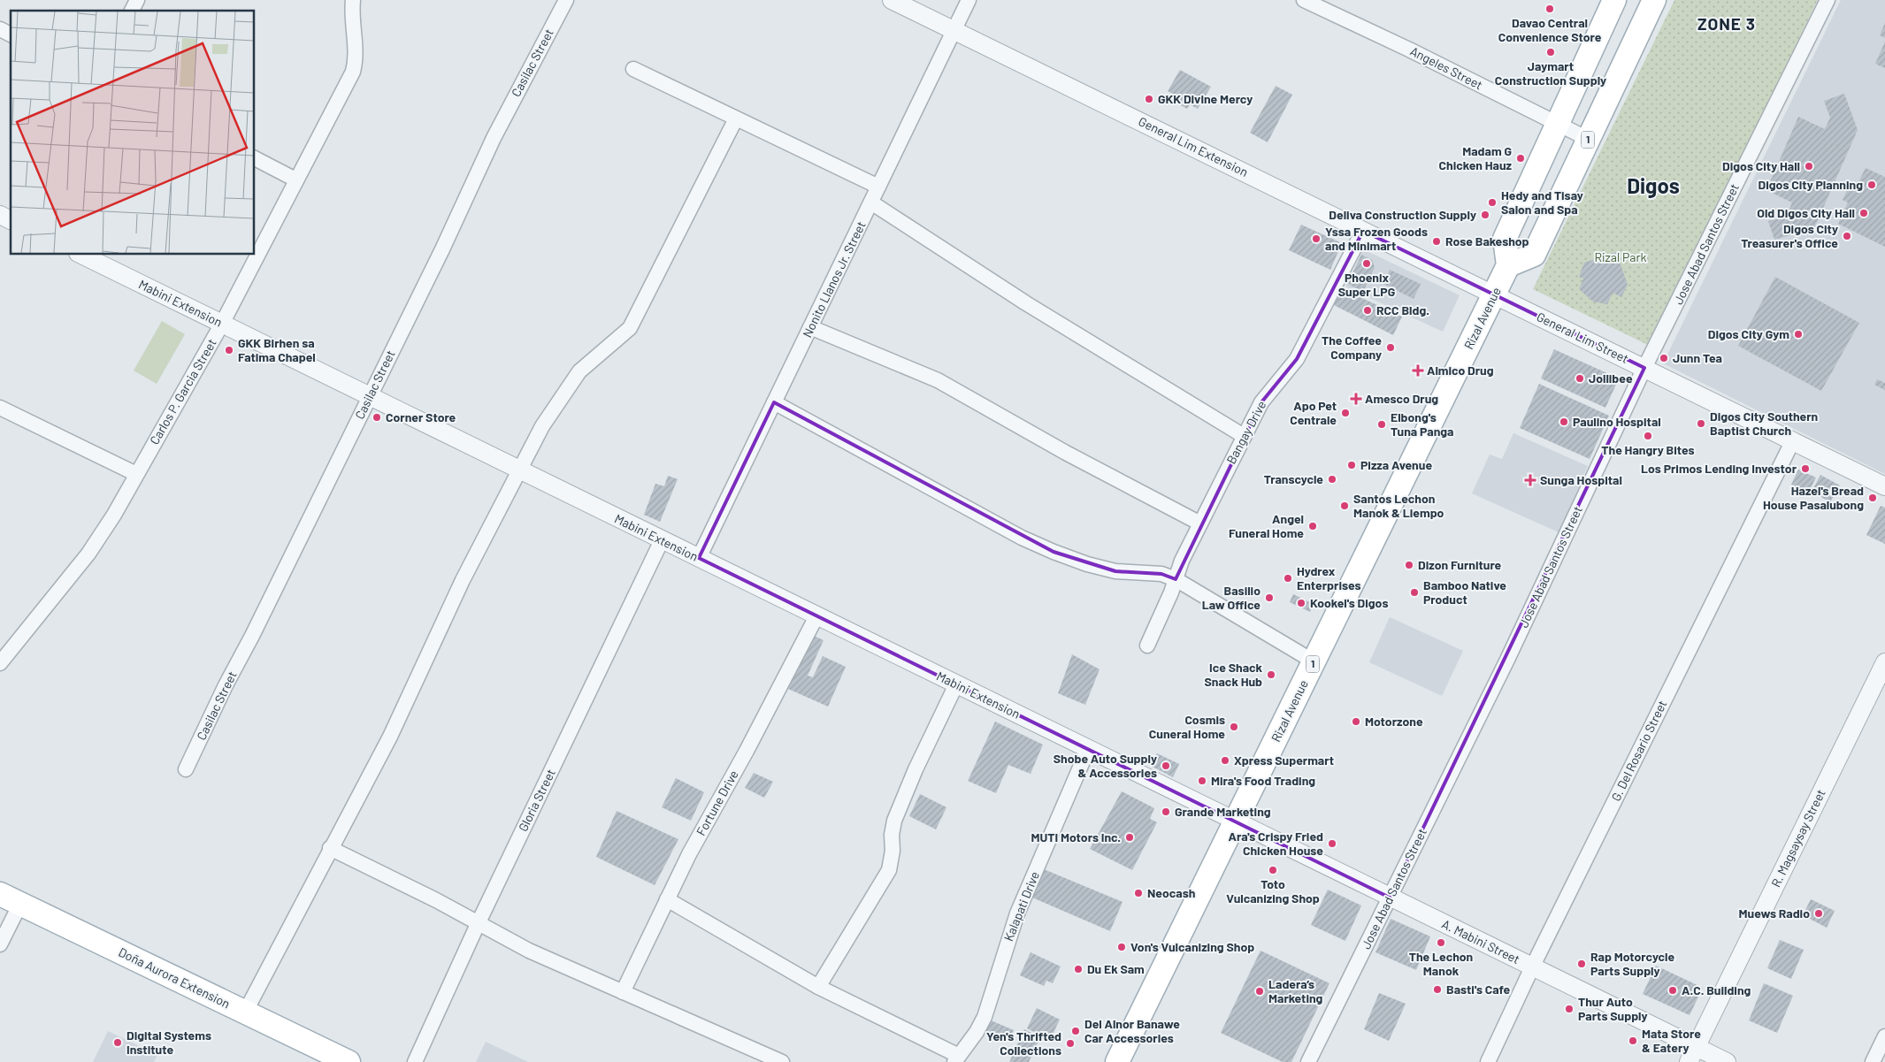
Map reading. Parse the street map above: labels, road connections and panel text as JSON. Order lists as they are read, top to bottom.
{
  "streets": {
    "main road": ["1", "Rizal Avenue", "Doña Aurora Extension"],
    "street": [
      "Casilac Street",
      "Angeles Street",
      "General Lim Extension",
      "Jose Abad Santos Street",
      "Nonito Llanos Jr. Street",
      "Mabini Extension",
      "General Lim Street",
      "Carlos P. Garcia Street",
      "Bangay Drive",
      "G. Del Rosario Street",
      "Gloria Street",
      "Fortune Drive",
      "R. Magsaysay Street",
      "Kalapati Drive",
      "A. Mabini Street"
    ]
  },
  "crossings": [
    ["Casilac Street", "Mabini Extension"],
    ["Angeles Street", "1"],
    ["1", "Rizal Avenue"],
    ["General Lim Extension", "Nonito Llanos Jr. Street"],
    ["General Lim Extension", "Rizal Avenue"],
    ["General Lim Extension", "General Lim Street"],
    ["General Lim Extension", "Bangay Drive"],
    ["Jose Abad Santos Street", "General Lim Street"],
    ["Jose Abad Santos Street", "A. Mabini Street"],
    ["Nonito Llanos Jr. Street", "Mabini Extension"],
    ["Mabini Extension", "Rizal Avenue"],
    ["Mabini Extension", "Carlos P. Garcia Street"],
    ["Mabini Extension", "Gloria Street"],
    ["Mabini Extension", "Fortune Drive"],
    ["Mabini Extension", "Kalapati Drive"],
    ["Mabini Extension", "A. Mabini Street"],
    ["Rizal Avenue", "General Lim Street"],
    ["Rizal Avenue", "A. Mabini Street"],
    ["General Lim Street", "G. Del Rosario Street"],
    ["G. Del Rosario Street", "A. Mabini Street"],
    ["R. Magsaysay Street", "A. Mabini Street"]
  ],
  "districts": ["ZONE 3", "Digos"],
  "parks": ["Rizal Park"],
  "places": {
    "other": [
      "Davao Central Convenience Store",
      "Jaymart Construction Supply",
      "GKK Divine Mercy",
      "Madam G Chicken Hauz",
      "Digos City Hall",
      "Digos City Planning",
      "Hedy and Tisay Salon and Spa",
      "Old Digos City Hall",
      "Deliva Construction Supply",
      "Digos City Treasurer's Office",
      "Yssa Frozen Goods and Minimart",
      "Rose Bakeshop",
      "Phoenix Super LPG",
      "RCC Bldg.",
      "Digos City Gym",
      "The Coffee Company",
      "GKK Birhen sa Fatima Chapel",
      "Junn Tea",
      "Jollibee",
      "Apo Pet Centrale",
      "Corner Store",
      "Paulino Hospital",
      "Digos City Southern Baptist Church",
      "Elbong's Tuna Panga",
      "The Hangry Bites",
      "Pizza Avenue",
      "Los Primos Lending Investor",
      "Transcycle",
      "Hazel's Bread House Pasalubong",
      "Santos Lechon Manok & Liempo",
      "Angel Funeral Home",
      "Dizon Furniture",
      "Hydrex Enterprises",
      "Bamboo Native Product",
      "Basilio Law Office",
      "Kookel's Digos",
      "Ice Shack Snack Hub",
      "Motorzone",
      "Cosmis Cuneral Home",
      "Xpress Supermart",
      "Shobe Auto Supply & Accessories",
      "Mira's Food Trading",
      "Grande Marketing",
      "MUTI Motors Inc.",
      "Ara's Crispy Fried Chicken House",
      "Toto Vulcanizing Shop",
      "Neocash",
      "Muews Radio",
      "The Lechon Manok",
      "Von's Vulcanizing Shop",
      "Rap Motorcycle Parts Supply",
      "Du Ek Sam",
      "Basti's Cafe",
      "A.C. Building",
      "Ladera’s Marketing",
      "Thur Auto Parts Supply",
      "Del Alnor Banawe Car Accessories",
      "Mata Store & Eatery",
      "Digital Systems Institute",
      "Yen's Thrifted Collections"
    ],
    "health": ["Almico Drug", "Amesco Drug", "Sunga Hospital"]
  }
}
